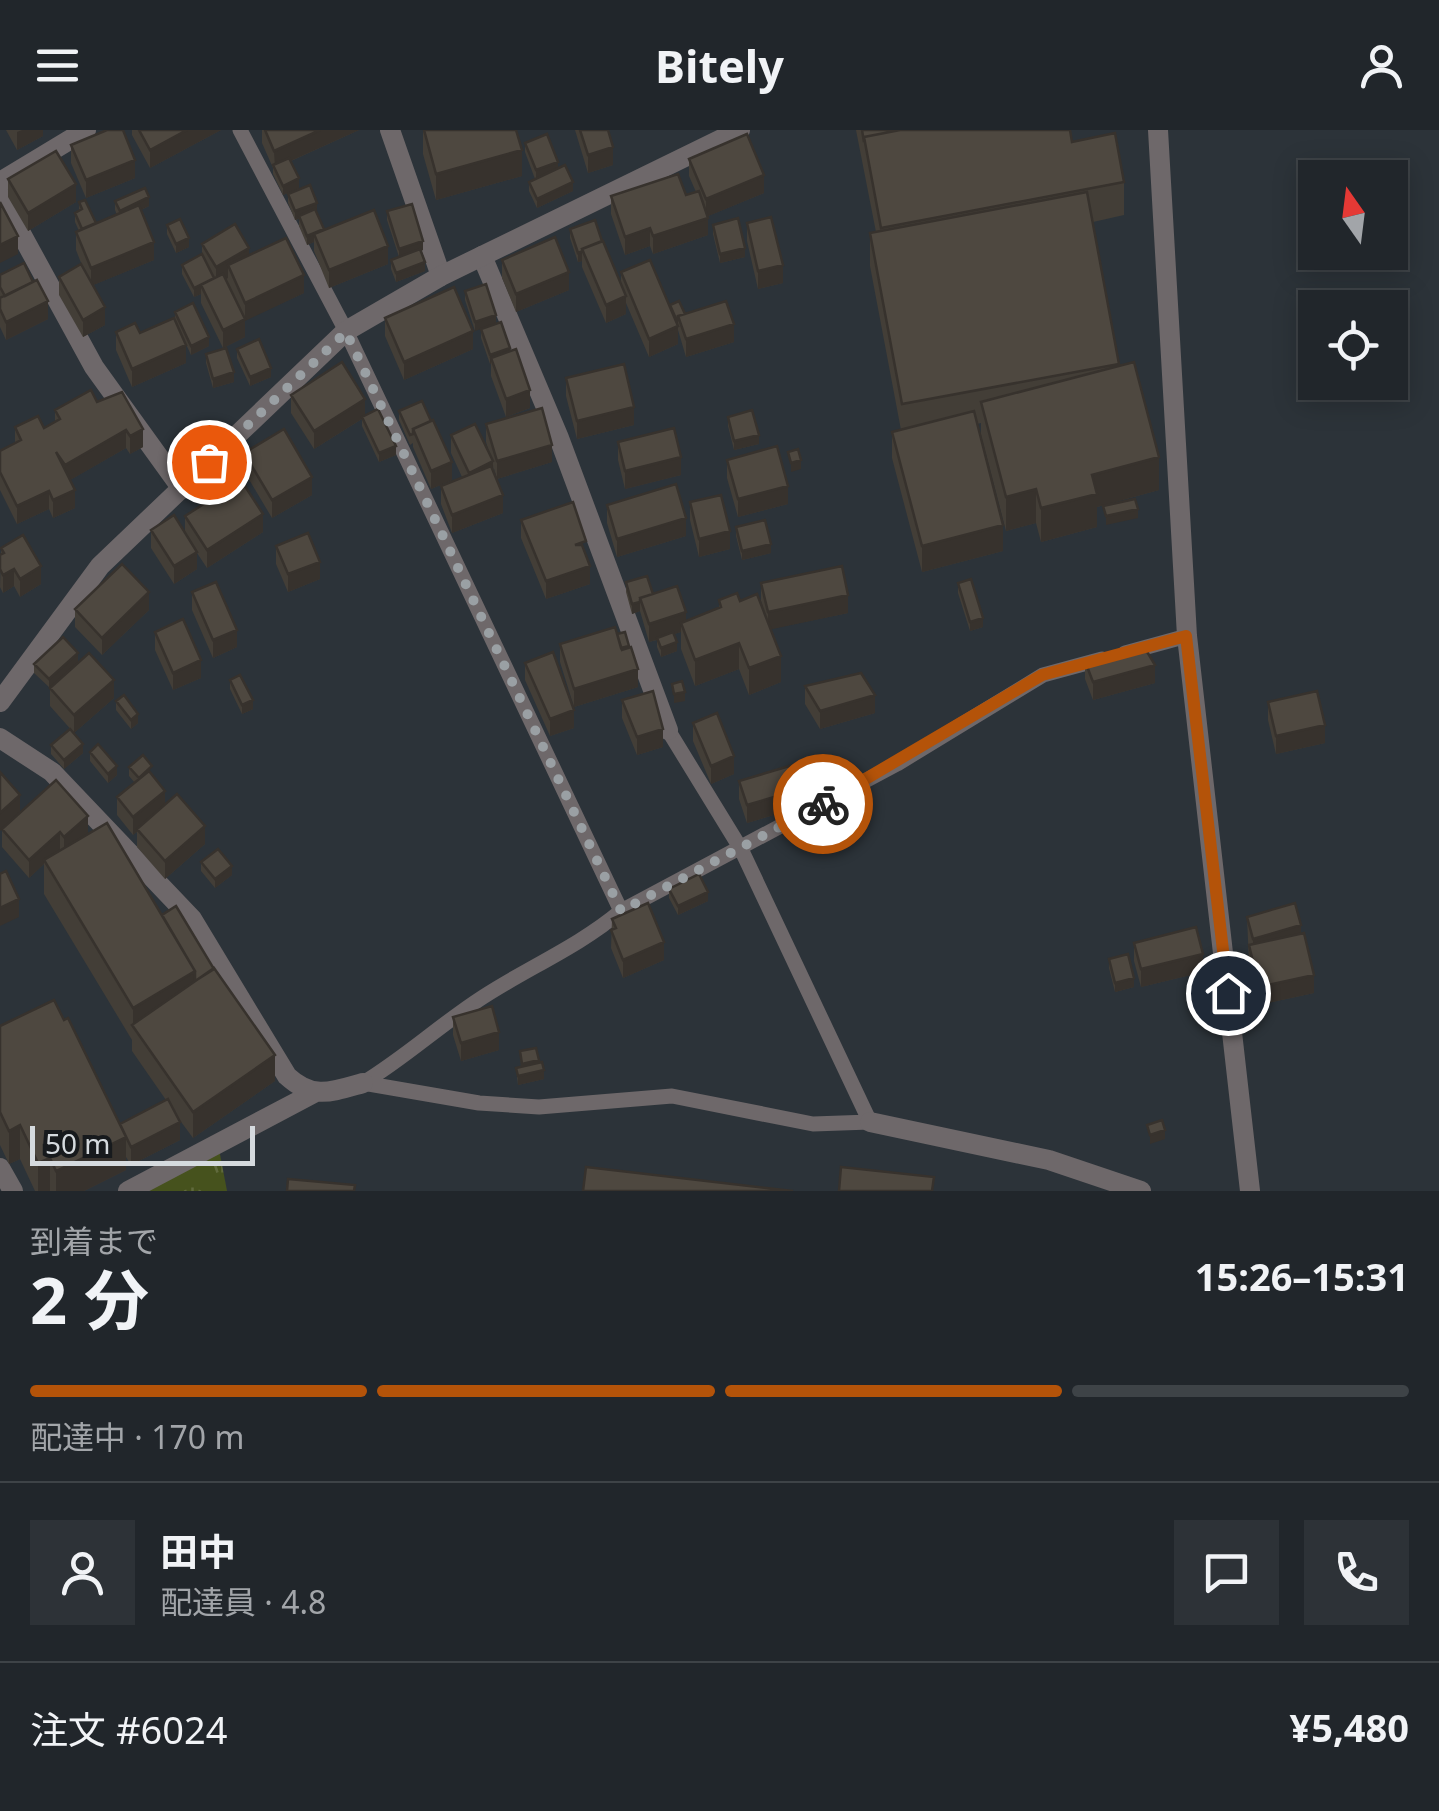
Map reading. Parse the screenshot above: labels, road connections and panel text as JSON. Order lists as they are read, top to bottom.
{
  "scale_bar": "50 m",
  "north": "top",
  "page": {
    "header": "Bitely",
    "scale": "50 m",
    "heading": ["2 分", "到着まで", "15:26–15:31"],
    "panel": [
      "田中",
      "配達員 · 4.8",
      "注文 #6024",
      "¥5,480"
    ],
    "bar": "配達中 · 170 m"
  }
}
